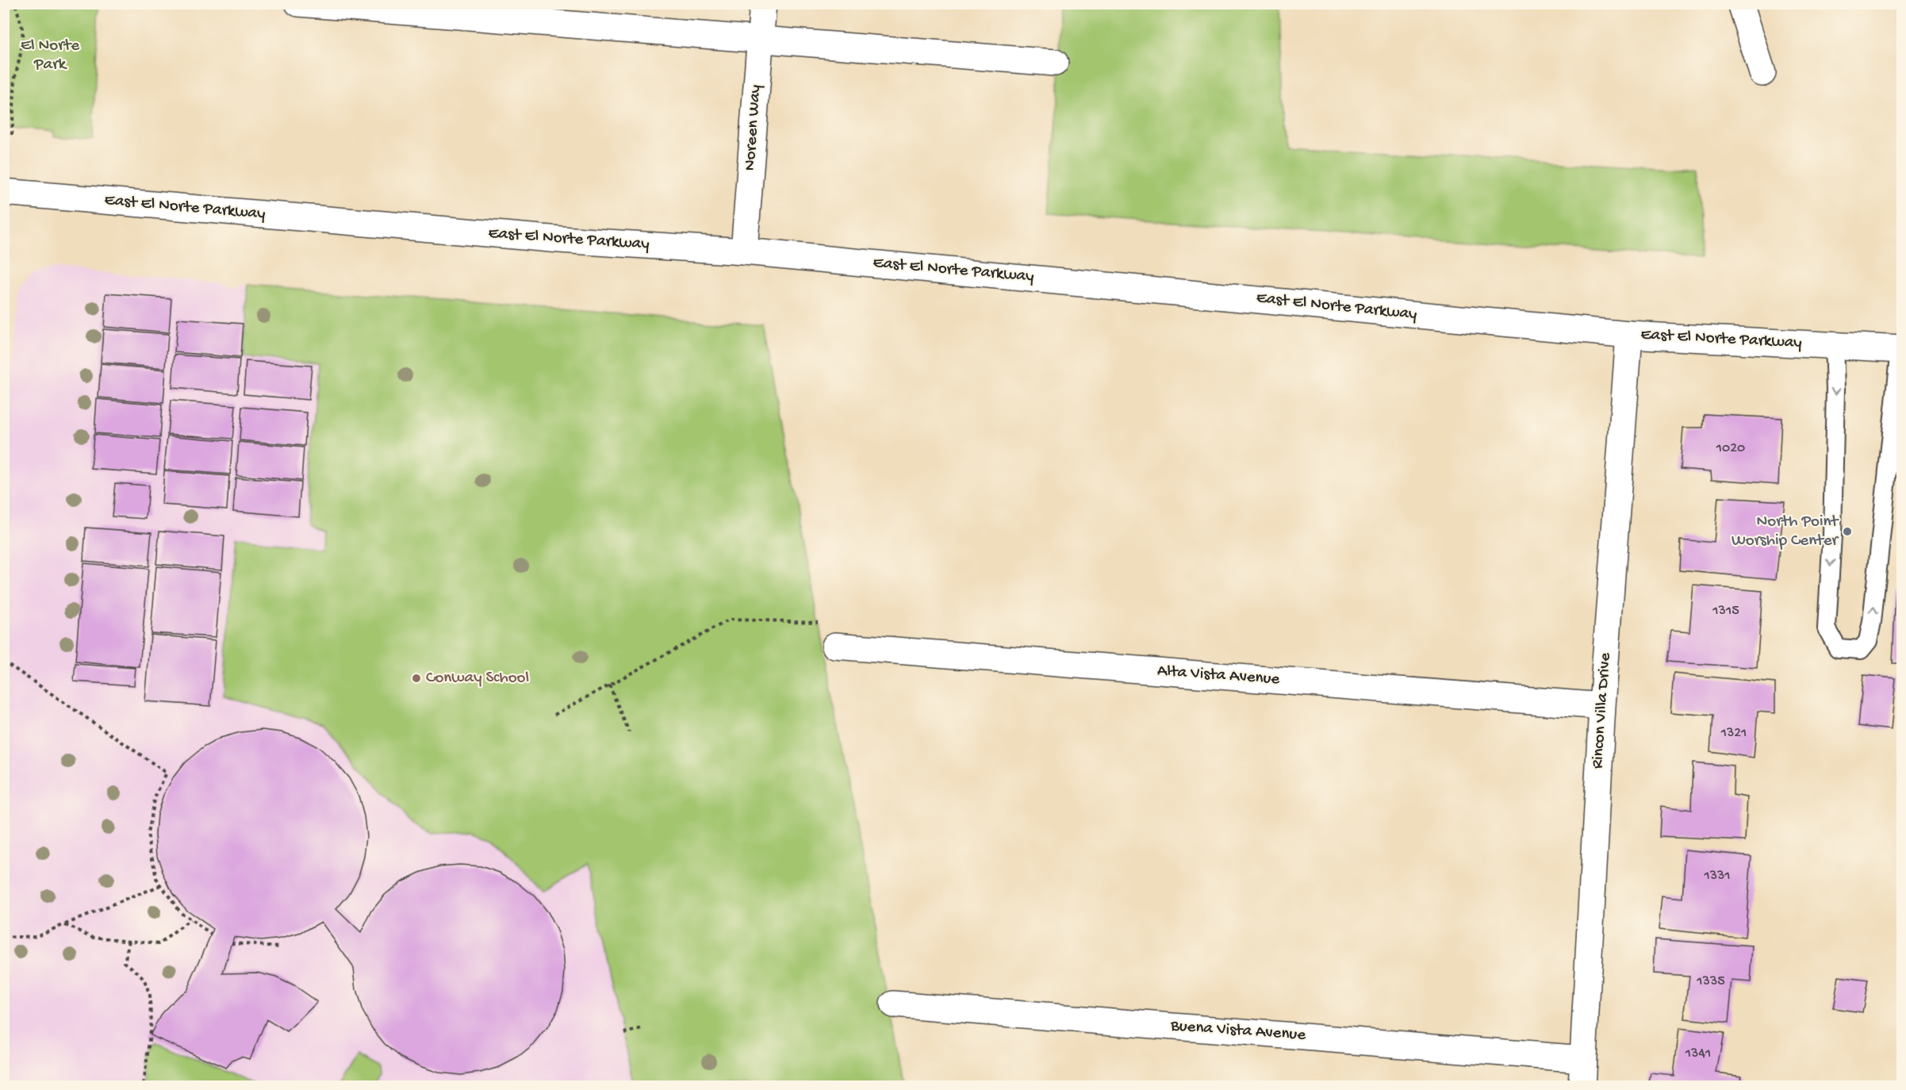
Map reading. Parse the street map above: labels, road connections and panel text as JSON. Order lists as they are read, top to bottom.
{
  "streets": {
    "street": [
      "Noreen Way",
      "East El Norte Parkway",
      "Alta Vista Avenue",
      "Rincon Villa Drive",
      "Buena Vista Avenue"
    ]
  },
  "crossings": [
    ["Noreen Way", "East El Norte Parkway"],
    ["East El Norte Parkway", "Rincon Villa Drive"],
    ["Alta Vista Avenue", "Rincon Villa Drive"],
    ["Rincon Villa Drive", "Buena Vista Avenue"]
  ],
  "parks": ["El Norte Park"],
  "places": ["North Point Worship Center", "Conway School"],
  "house_numbers": [
    "1020",
    "1315",
    "1321",
    "1331",
    "1335",
    "1341"
  ]
}
